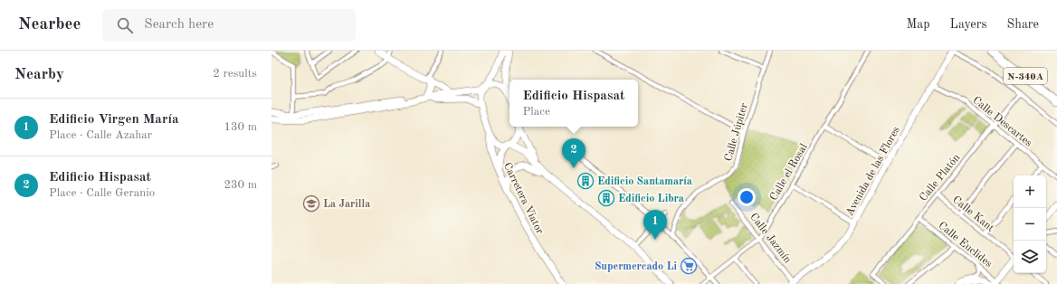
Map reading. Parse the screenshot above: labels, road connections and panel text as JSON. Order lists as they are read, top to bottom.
{
  "streets": {
    "highway": ["N-340A"],
    "street": [
      "Calle Descartes",
      "Calle Júpiter",
      "Avenida de las Flores",
      "Calle el Rosal",
      "Calle Platón",
      "Carretera Viator",
      "Calle Kant",
      "Calle Jazmín",
      "Calle Euclides"
    ]
  },
  "crossings": [
    ["Calle Descartes", "Avenida de las Flores"],
    ["Calle Descartes", "Calle Platón"],
    ["Avenida de las Flores", "Calle Jazmín"],
    ["Calle el Rosal", "Calle Jazmín"],
    ["Calle Platón", "Calle Kant"],
    ["Calle Platón", "Calle Euclides"]
  ],
  "places": {
    "building": ["Edificio Santamaría", "Edificio Libra"],
    "school or university": ["La Jarilla"],
    "supermarket": ["Supermercado Li"]
  },
  "page": {
    "header": "Nearbee",
    "search": "Search here",
    "nav": ["Map", "Layers", "Share"],
    "heading": ["Nearby", "2 results"],
    "popup": ["Edificio Hispasat", "Place"],
    "list": [
      {
        "mark": "1",
        "name": "Edificio Virgen María",
        "note": "Place · Calle Azahar",
        "value": "130 m"
      },
      {
        "mark": "2",
        "name": "Edificio Hispasat",
        "note": "Place · Calle Geranio",
        "value": "230 m"
      }
    ],
    "pins": ["2", "1"],
    "map_buttons": ["+", "−"]
  }
}
